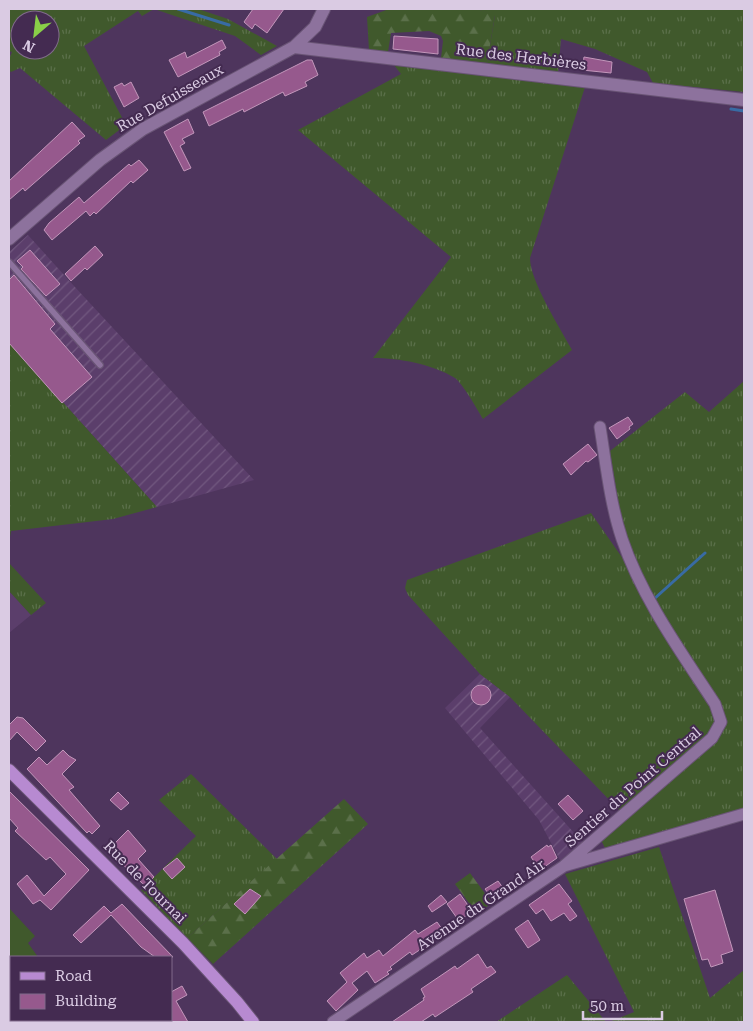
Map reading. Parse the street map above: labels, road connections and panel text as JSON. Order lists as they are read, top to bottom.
{
  "streets": {
    "main road": ["Rue de Tournai"],
    "street": [
      "Rue des Herbières",
      "Rue Defuisseaux",
      "Sentier du Point Central",
      "Avenue du Grand Air"
    ]
  },
  "crossings": [
    ["Rue des Herbières", "Rue Defuisseaux"],
    ["Sentier du Point Central", "Avenue du Grand Air"]
  ],
  "legend": ["Road", "Building"],
  "scale_bar": "50 m",
  "north": "bottom left"
}
